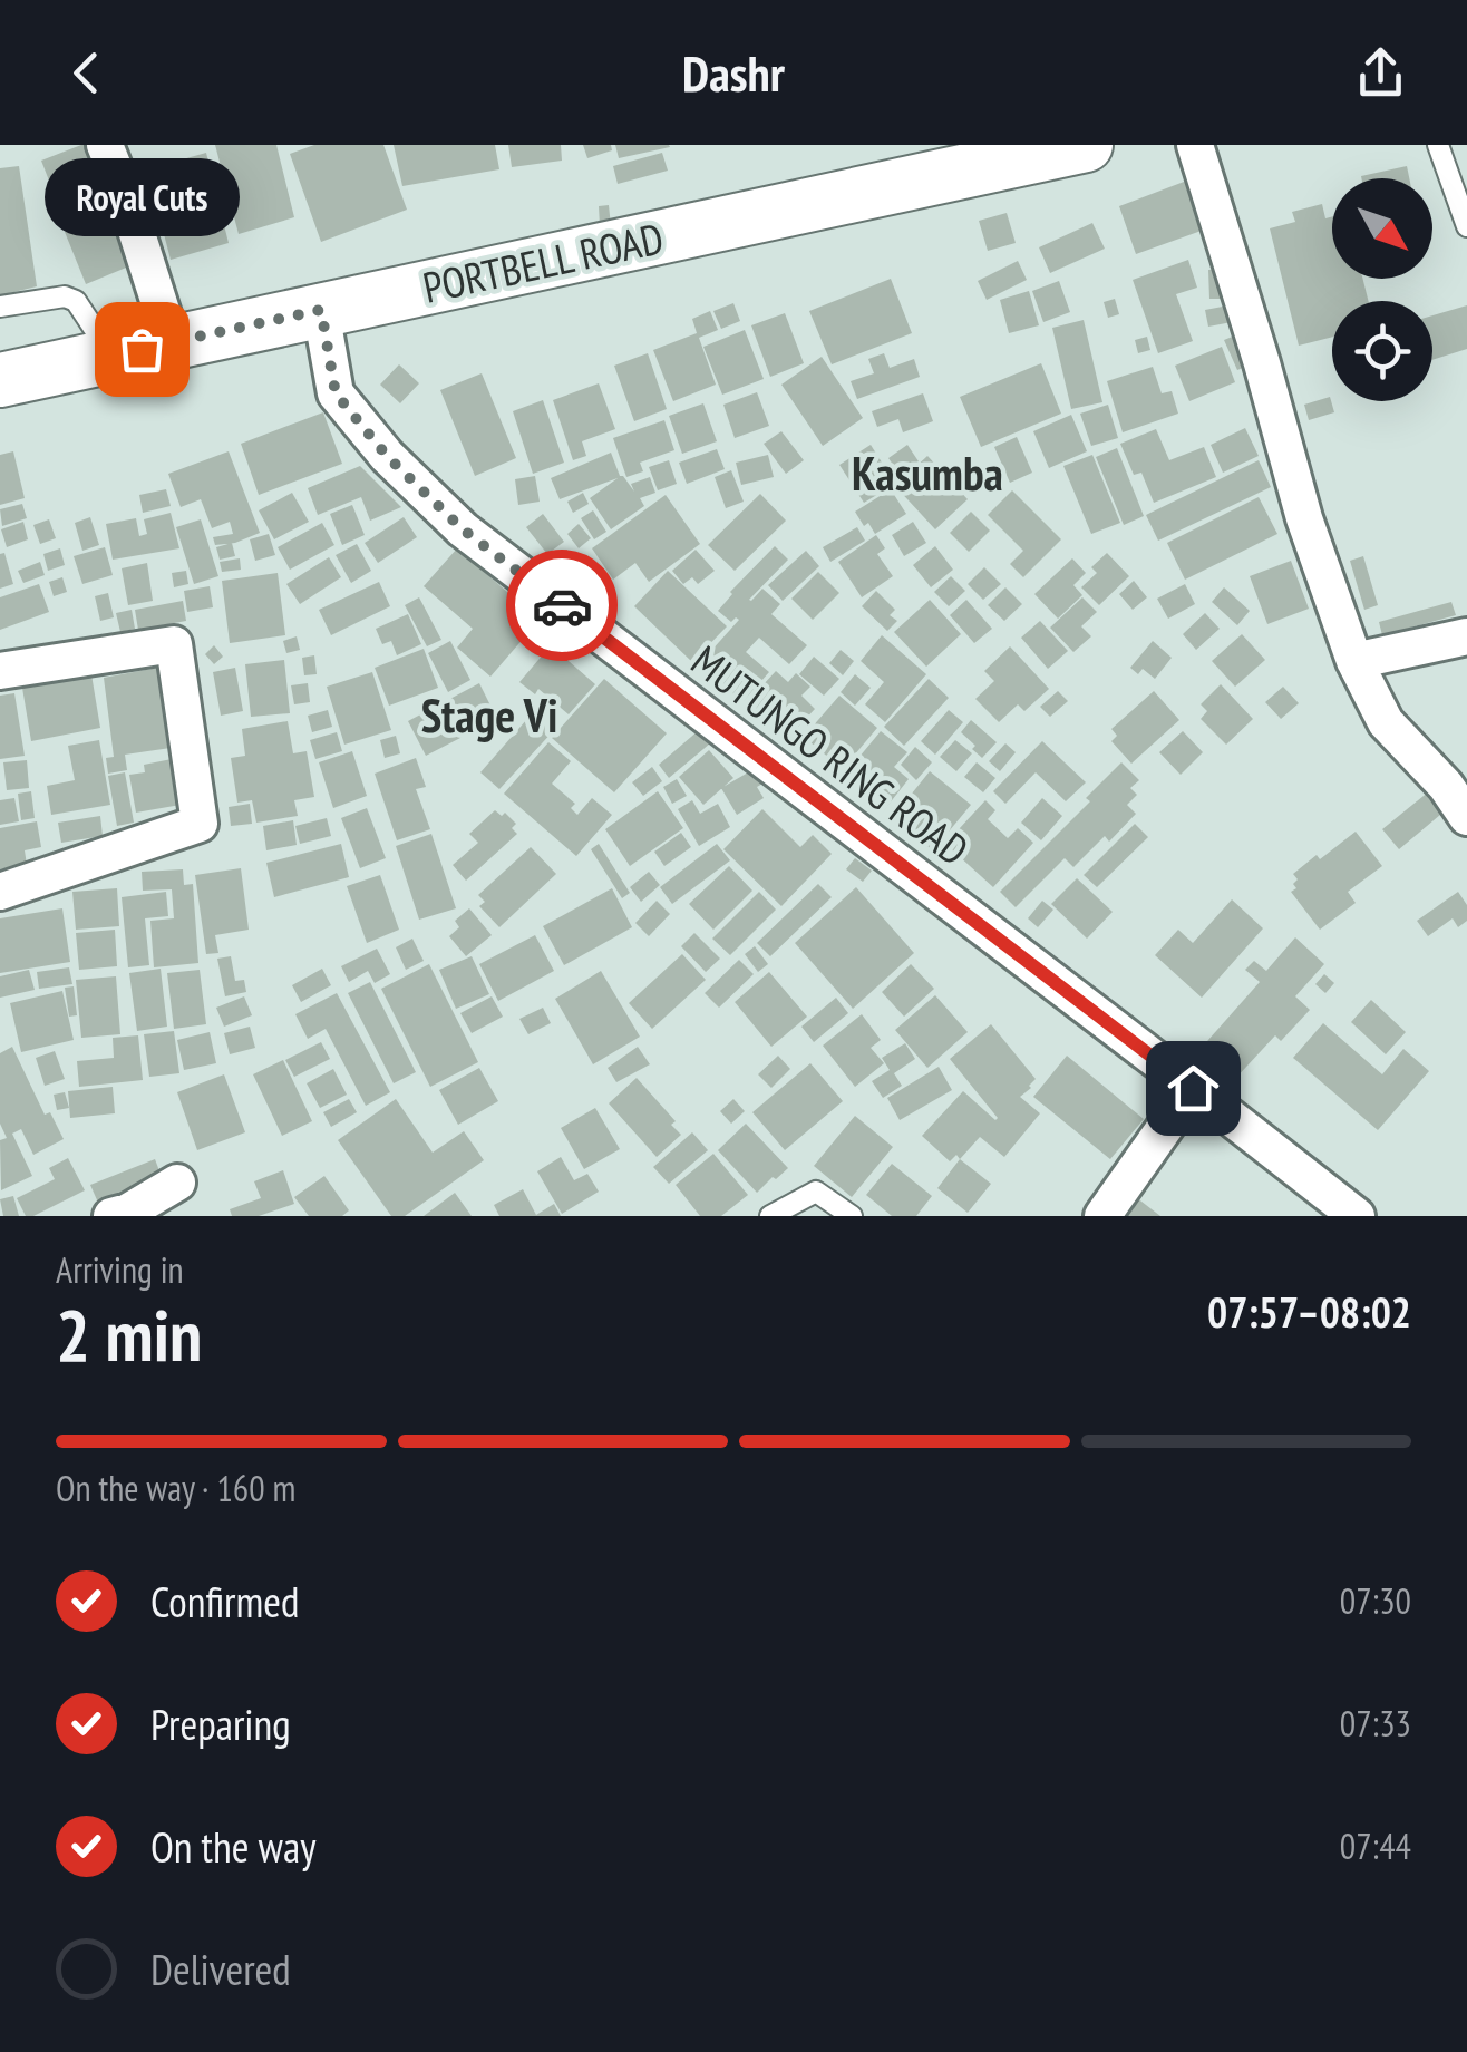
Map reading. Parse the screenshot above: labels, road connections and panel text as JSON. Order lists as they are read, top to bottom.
{
  "streets": {
    "main road": ["PORTBELL ROAD"],
    "street": ["MUTUNGO RING ROAD"]
  },
  "crossings": [
    ["PORTBELL ROAD", "MUTUNGO RING ROAD"]
  ],
  "districts": ["Kasumba", "Stage Vi"],
  "places": ["Royal Cuts"],
  "north": "bottom right",
  "page": {
    "header": "Dashr",
    "bubble": "Royal Cuts",
    "heading": ["2 min", "Arriving in", "07:57–08:02"],
    "bar": "On the way · 160 m",
    "list": [
      ["Confirmed", "07:30"],
      ["Preparing", "07:33"],
      ["On the way", "07:44"],
      "Delivered"
    ]
  }
}
